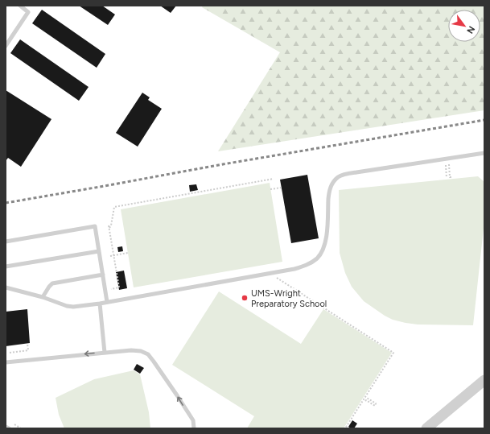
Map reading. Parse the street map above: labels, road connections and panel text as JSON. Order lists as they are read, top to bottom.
{
  "places": ["UMS-Wright Preparatory School"],
  "north": "bottom right"
}
